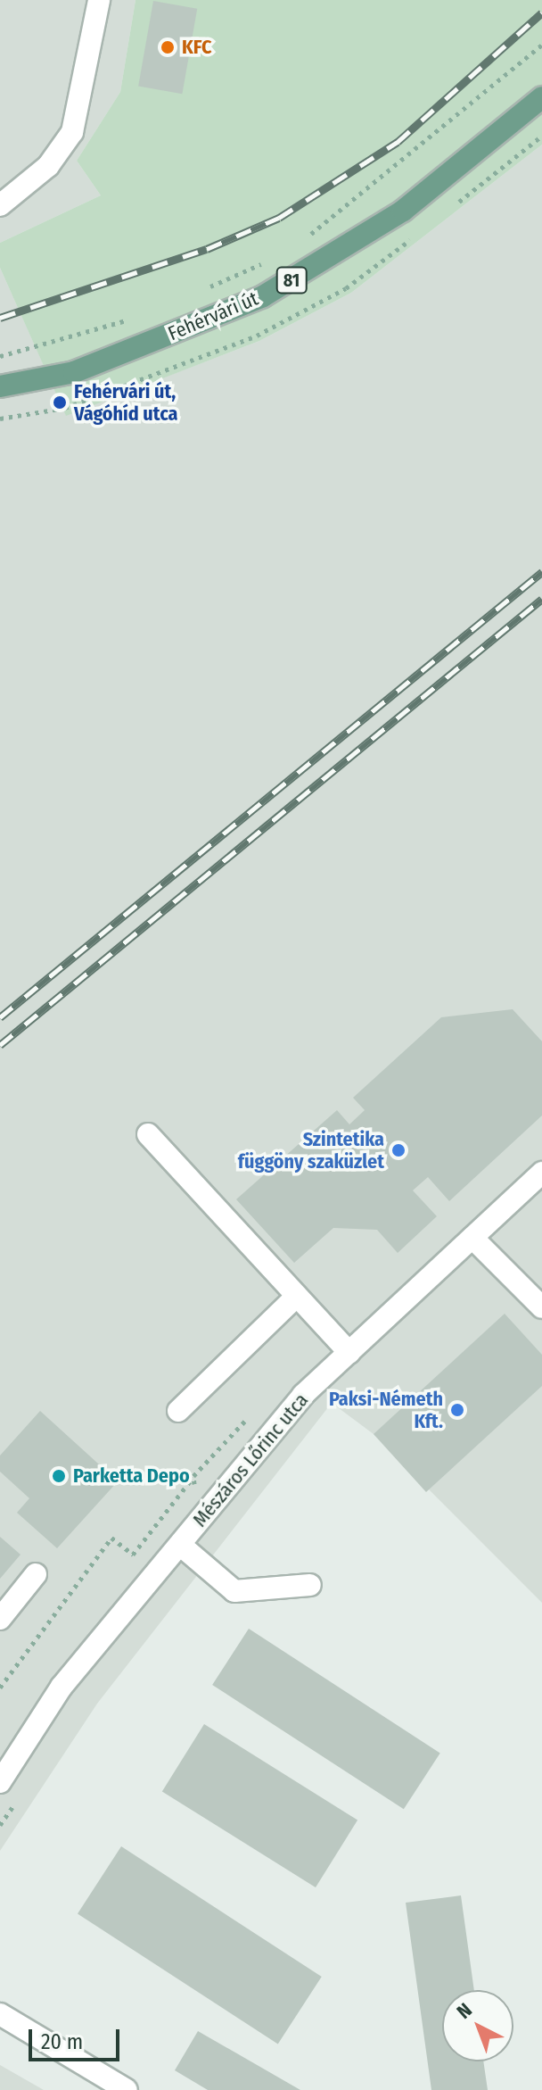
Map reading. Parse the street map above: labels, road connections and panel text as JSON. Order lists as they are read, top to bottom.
{
  "streets": {
    "main road": ["81", "Fehérvári út"],
    "street": ["Mészáros Lőrinc utca"]
  },
  "places": [
    "KFC",
    "Fehérvári út, Vágóhíd utca",
    "Szintetika függöny szaküzlet",
    "Paksi-Németh Kft.",
    "Parketta Depo"
  ],
  "scale_bar": "20 m",
  "north": "top left"
}
